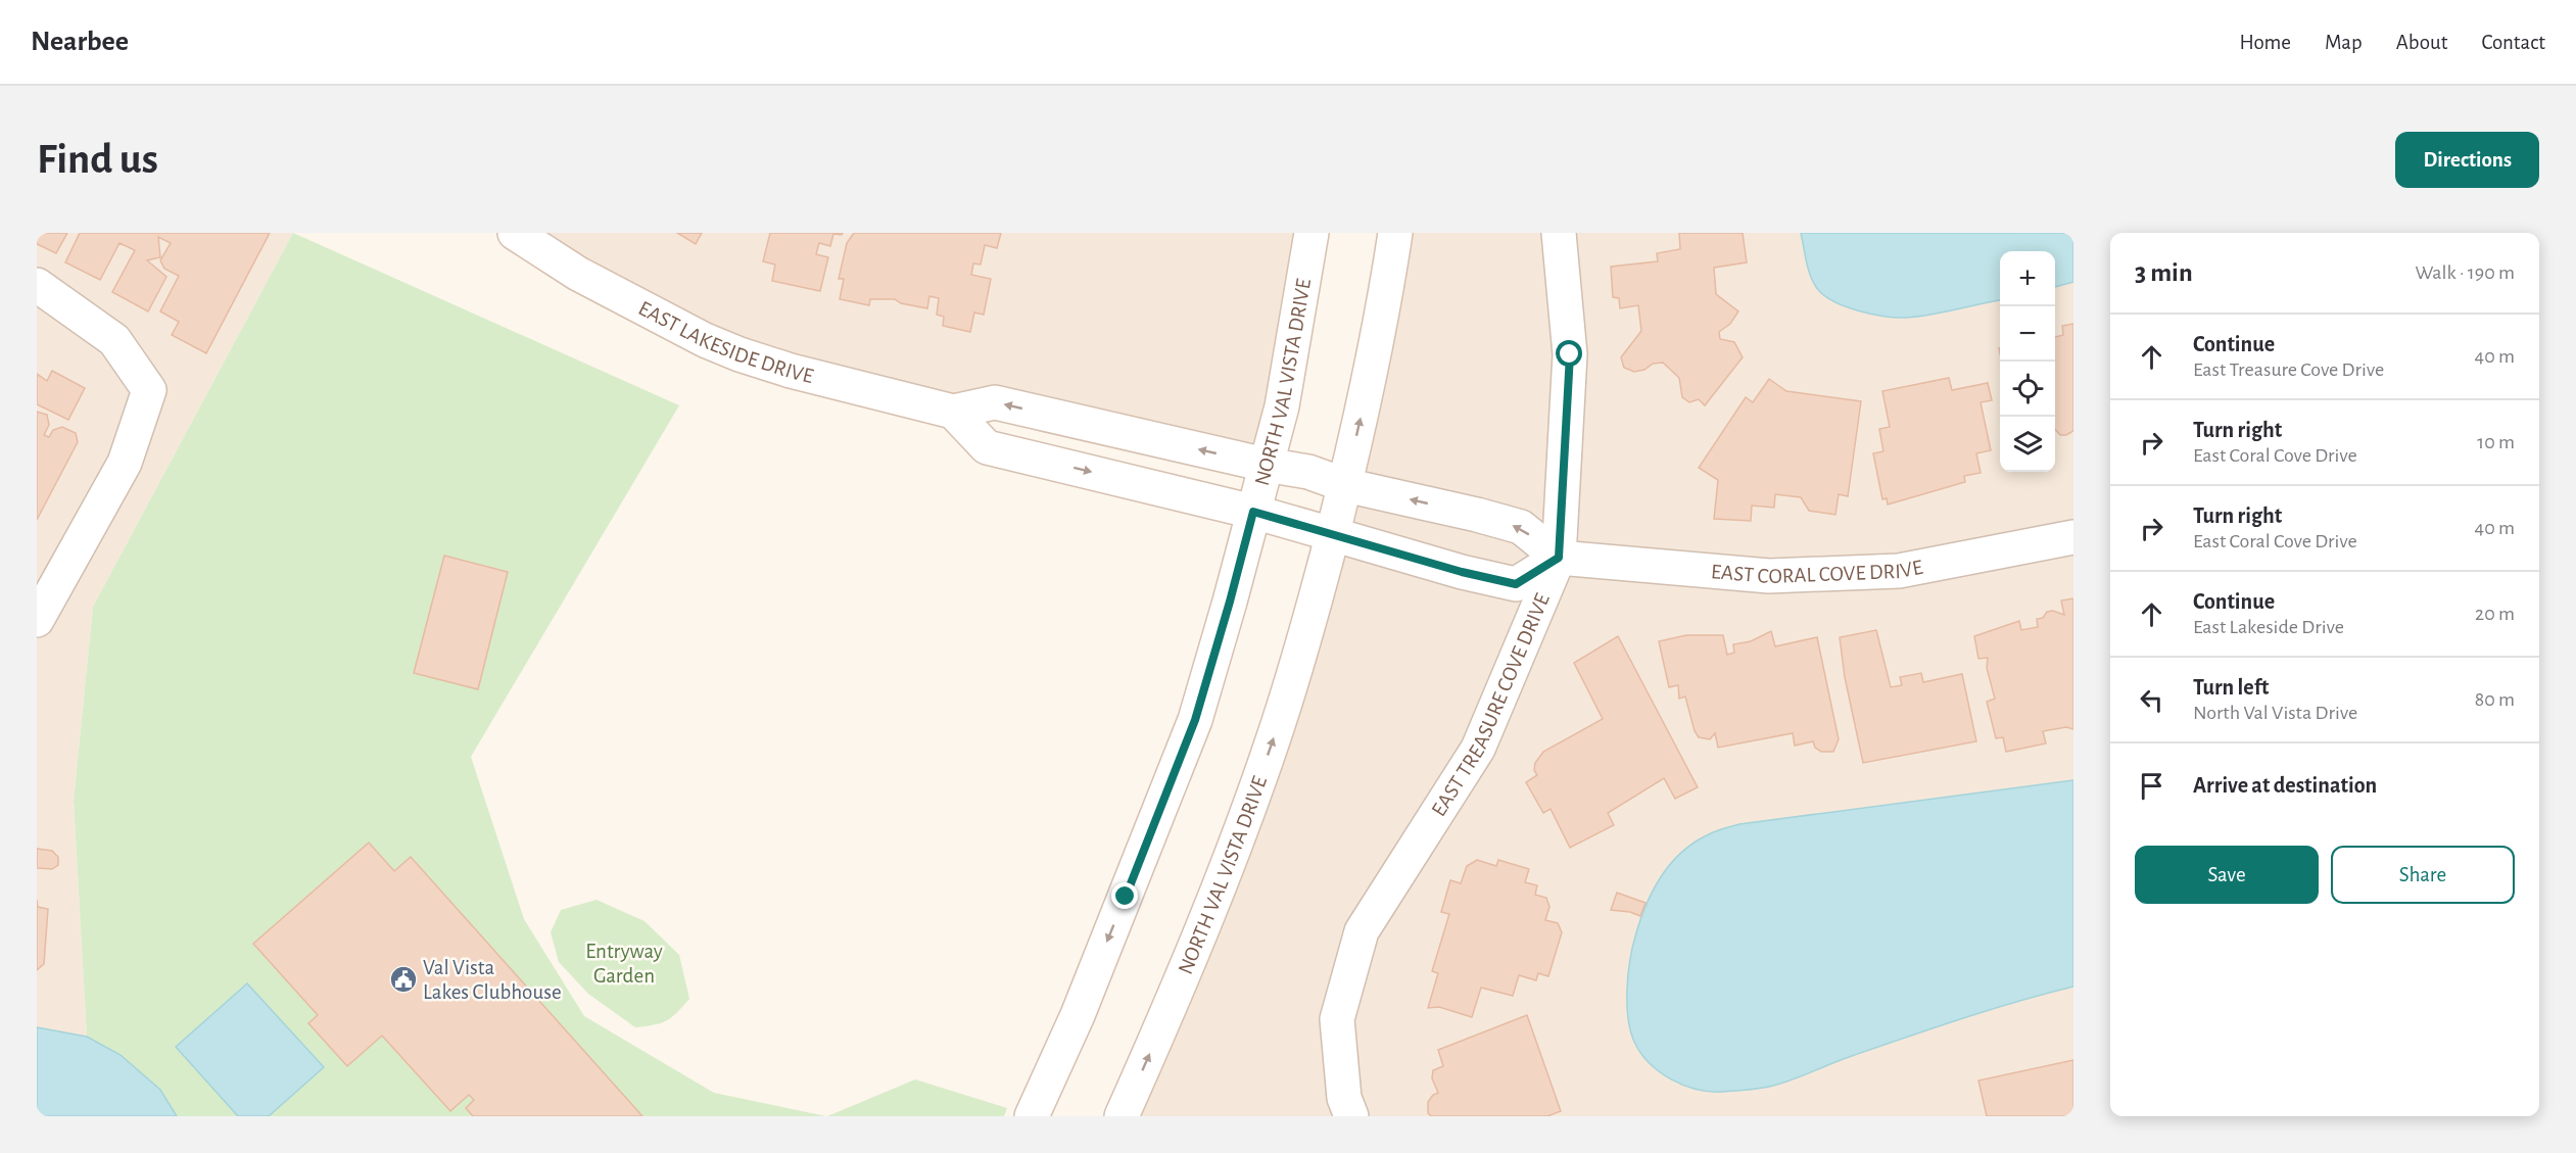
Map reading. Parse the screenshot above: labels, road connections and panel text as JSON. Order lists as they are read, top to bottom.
{
  "streets": {
    "street": [
      "EAST LAKESIDE DRIVE",
      "NORTH VAL VISTA DRIVE",
      "EAST CORAL COVE DRIVE",
      "EAST TREASURE COVE DRIVE"
    ]
  },
  "crossings": [
    ["EAST LAKESIDE DRIVE", "NORTH VAL VISTA DRIVE"],
    ["EAST CORAL COVE DRIVE", "EAST TREASURE COVE DRIVE"]
  ],
  "parks": ["Entryway Garden"],
  "places": {
    "public building": ["Val Vista Lakes Clubhouse"]
  },
  "page": {
    "header": "Nearbee",
    "nav": [
      "Home",
      "Map",
      "About",
      "Contact"
    ],
    "buttons": [
      "Directions",
      ["Save", "Share"]
    ],
    "title": "Find us",
    "heading": ["3 min", "Walk · 190 m"],
    "map_buttons": ["+", "−"],
    "list": [
      ["Continue", "East Treasure Cove Drive", "40 m"],
      ["Turn right", "East Coral Cove Drive", "10 m"],
      ["Turn right", "East Coral Cove Drive", "40 m"],
      ["Continue", "East Lakeside Drive", "20 m"],
      ["Turn left", "North Val Vista Drive", "80 m"],
      "Arrive at destination"
    ]
  }
}
